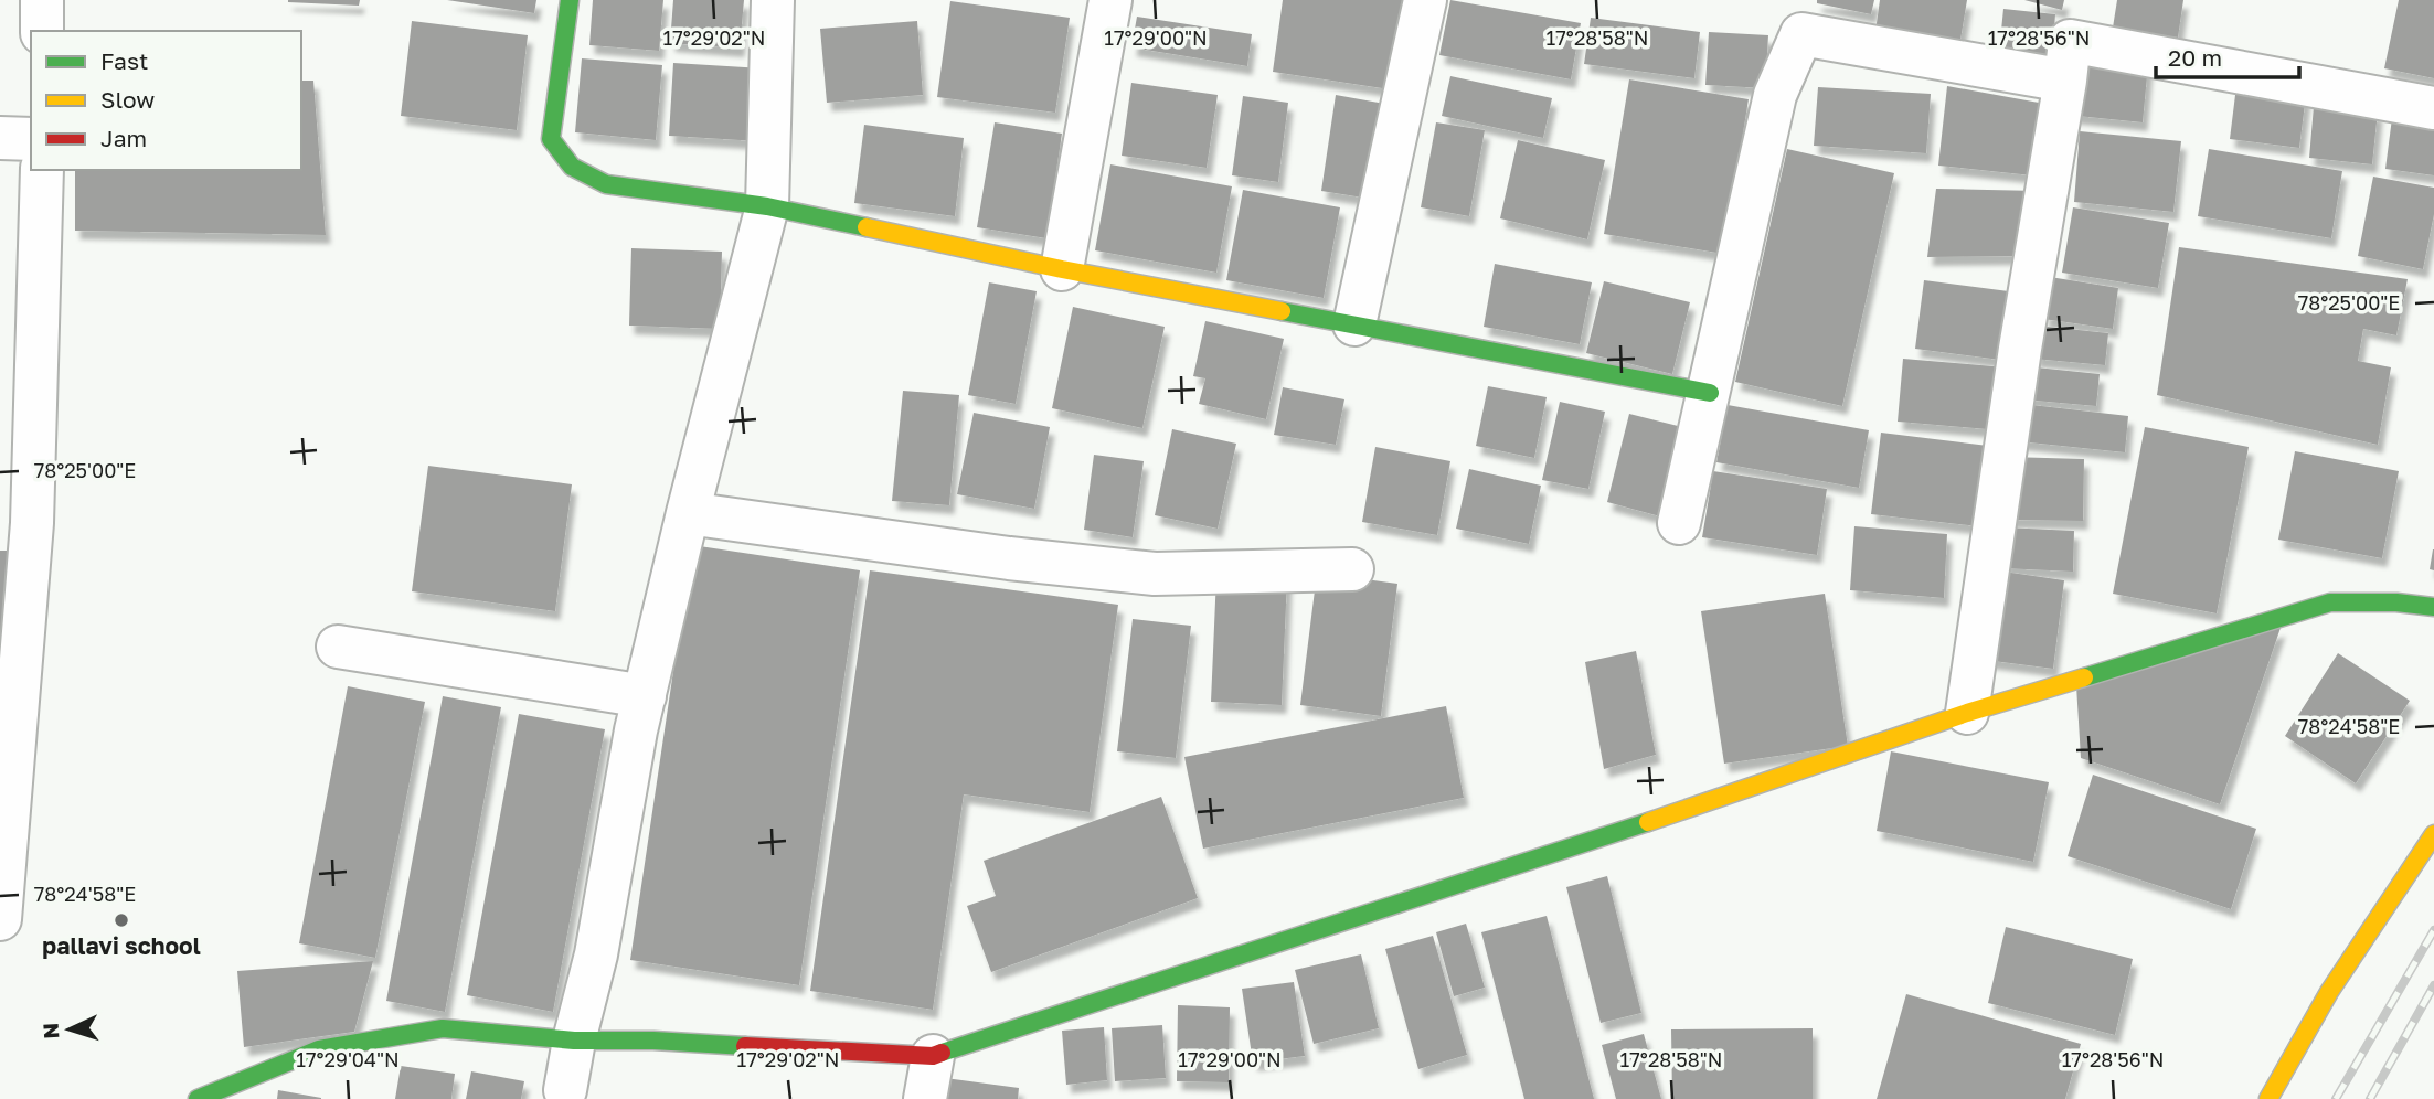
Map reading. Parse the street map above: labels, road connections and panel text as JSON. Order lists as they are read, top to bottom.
{
  "places": ["pallavi school"],
  "legend": ["Fast", "Slow", "Jam"],
  "scale_bar": "20 m",
  "north": "left",
  "coordinates": [
    "17°29'02\"N",
    "17°29'00\"N",
    "17°28'58\"N",
    "17°28'56\"N",
    "78°25'00\"E",
    "78°24'58\"E",
    "17°29'04\"N"
  ]
}
